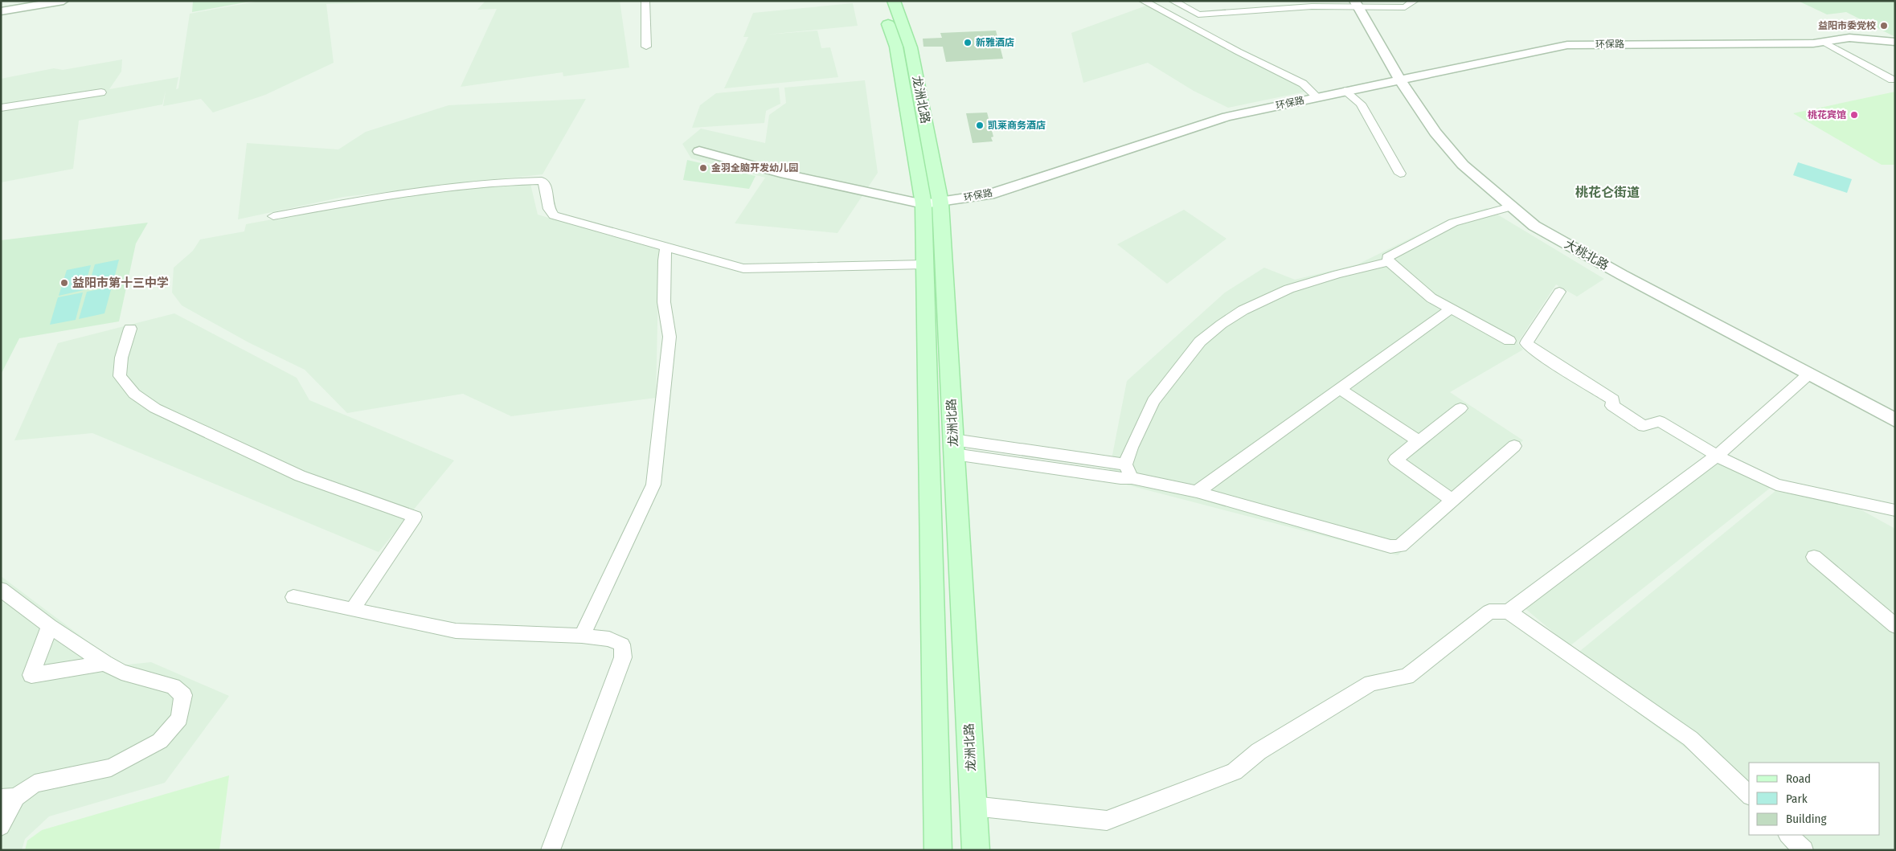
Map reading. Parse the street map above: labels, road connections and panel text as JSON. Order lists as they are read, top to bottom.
{
  "streets": {
    "main road": ["龙洲北路"],
    "street": ["环保路", "大桃北路"]
  },
  "crossings": [
    ["环保路", "龙洲北路"],
    ["环保路", "大桃北路"]
  ],
  "districts": ["桃花仑街道"],
  "places": [
    "益阳市委党校",
    "新雅酒店",
    "桃花宾馆",
    "凯莱商务酒店",
    "金羽全脑开发幼儿园",
    "益阳市第十三中学"
  ],
  "legend": ["Road", "Park", "Building"]
}
